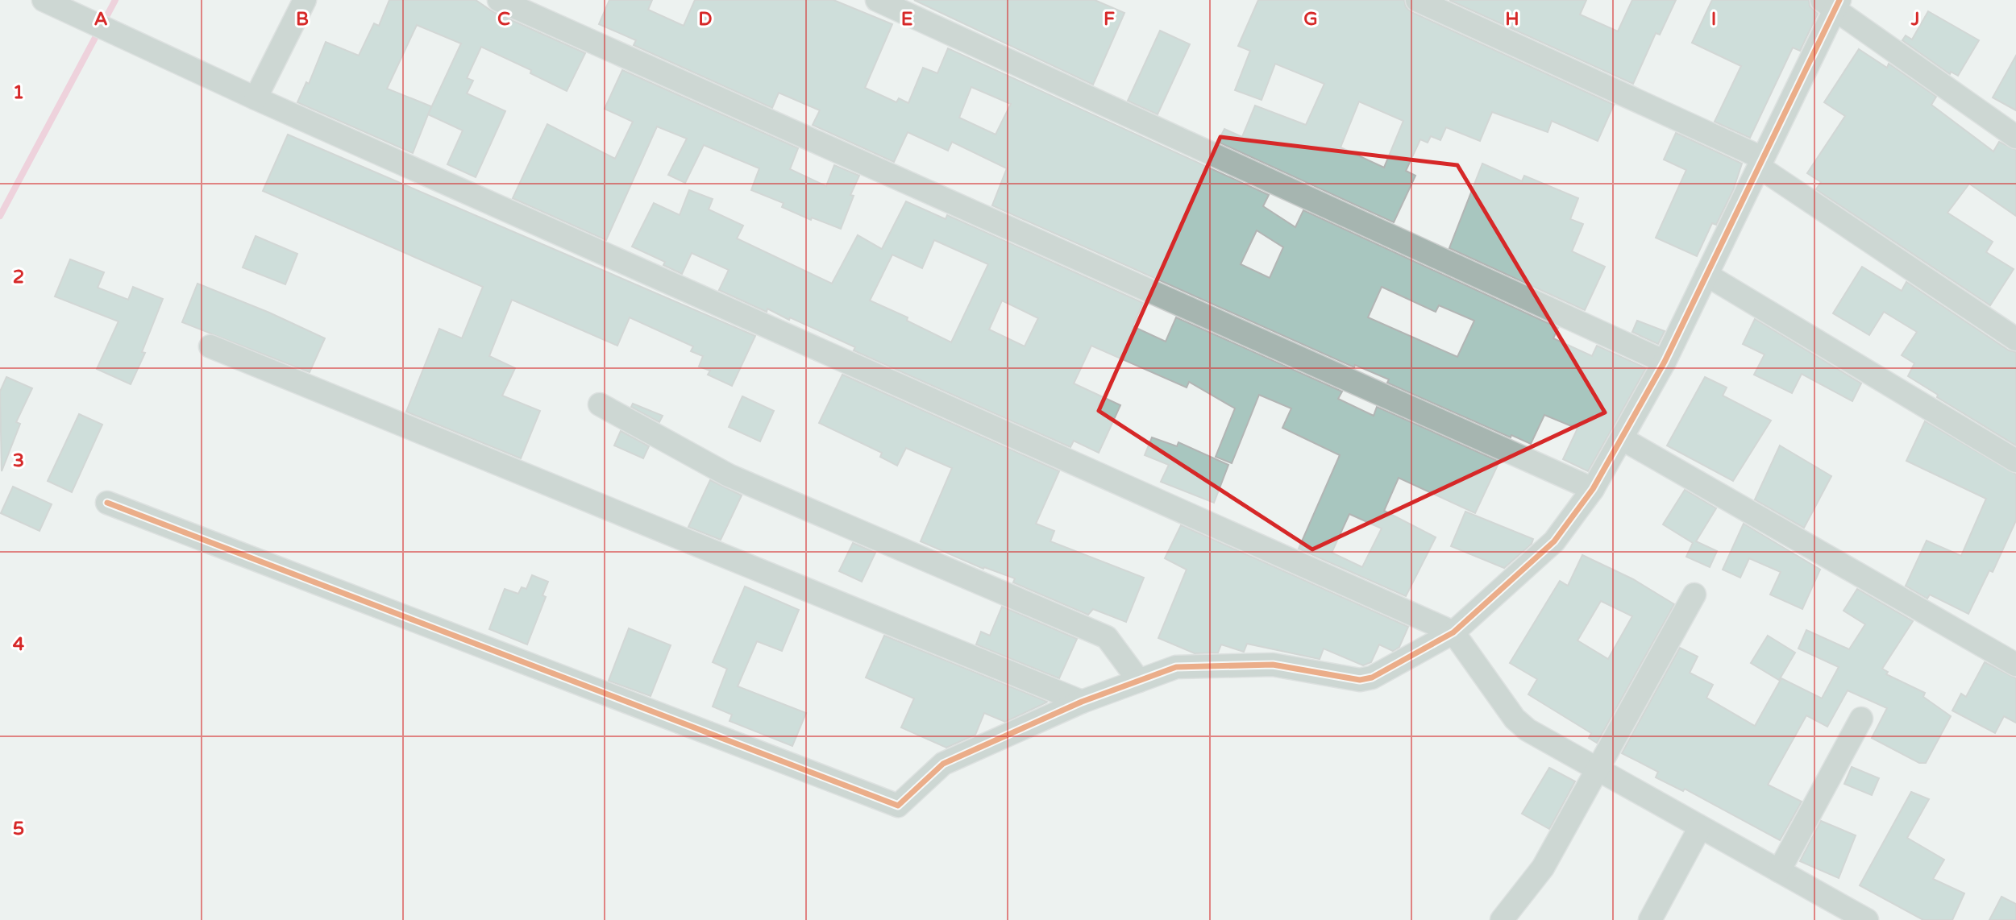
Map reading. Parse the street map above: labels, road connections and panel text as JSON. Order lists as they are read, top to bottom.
{
  "grid": {
    "columns": [
      "A",
      "B",
      "C",
      "D",
      "E",
      "F",
      "G",
      "H",
      "I",
      "J"
    ],
    "rows": [
      "1",
      "2",
      "3",
      "4",
      "5"
    ]
  }
}
